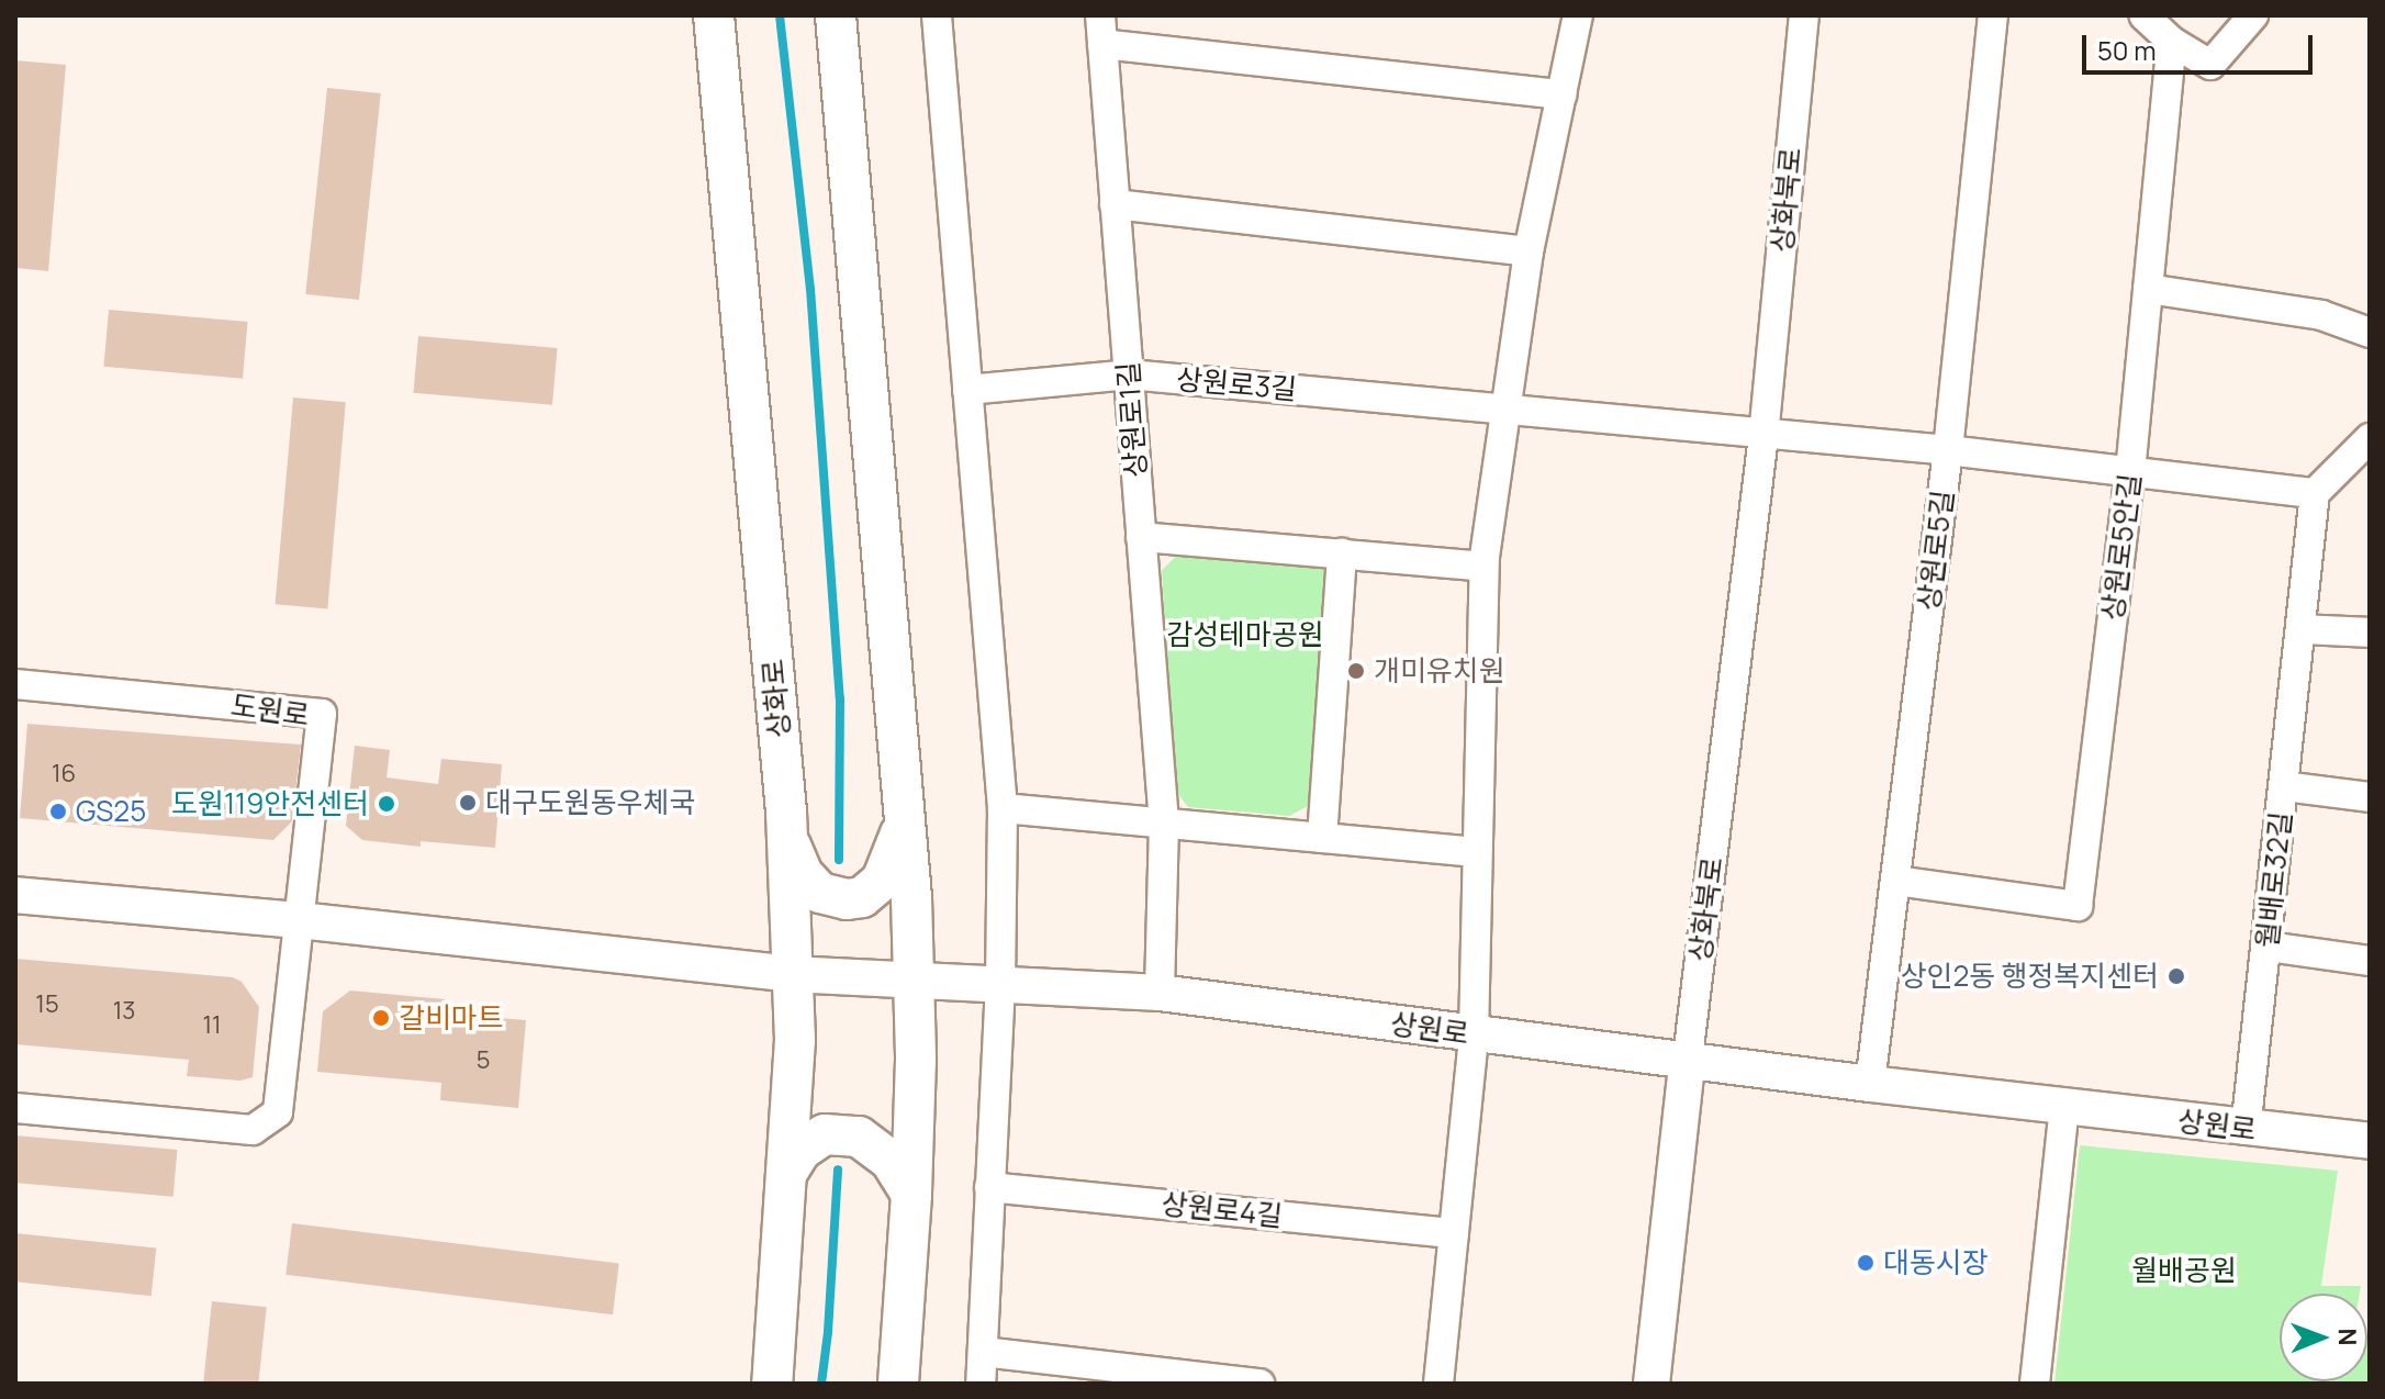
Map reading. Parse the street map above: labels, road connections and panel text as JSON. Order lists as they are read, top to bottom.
{
  "streets": {
    "main road": ["상화로"],
    "street": [
      "상화북로",
      "상원로3길",
      "상원로1길",
      "상원로5안길",
      "상원로5길",
      "도원로",
      "월배로32길",
      "상원로",
      "상원로4길"
    ]
  },
  "crossings": [
    ["상화북로", "상원로"],
    ["상원로3길", "상원로1길"],
    ["상원로1길", "상원로"],
    ["상원로5안길", "상원로5길"],
    ["상원로5길", "상원로"],
    ["상화로", "상원로"],
    ["월배로32길", "상원로"]
  ],
  "parks": ["감성테마공원", "월배공원"],
  "places": [
    "개미유치원",
    "대구도원동우체국",
    "도원119안전센터",
    "GS25",
    "상인2동 행정복지센터",
    "갈비마트",
    "대동시장"
  ],
  "house_numbers": [
    "16",
    "15",
    "13",
    "11",
    "5"
  ],
  "scale_bar": "50 m",
  "north": "right"
}
